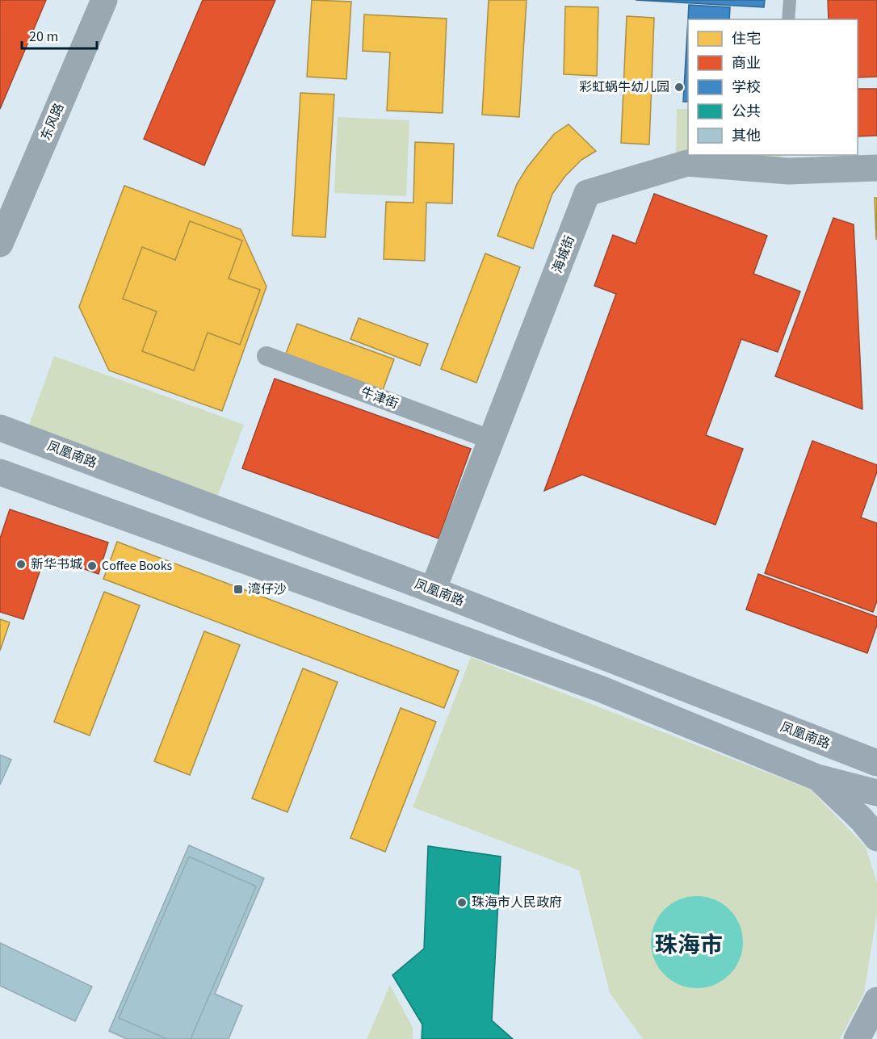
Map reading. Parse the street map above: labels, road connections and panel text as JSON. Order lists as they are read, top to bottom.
{
  "streets": {
    "main road": ["凤凰南路"],
    "street": ["东风路", "海城街", "牛津街"]
  },
  "crossings": [
    ["海城街", "牛津街"],
    ["海城街", "凤凰南路"]
  ],
  "districts": ["珠海市"],
  "places": {
    "other": [
      "彩虹蜗牛幼儿园",
      "新华书城",
      "Coffee Books",
      "珠海市人民政府"
    ],
    "transit": ["湾仔沙"]
  },
  "legend": [
    "住宅",
    "商业",
    "学校",
    "公共",
    "其他"
  ],
  "scale_bar": "20 m"
}
